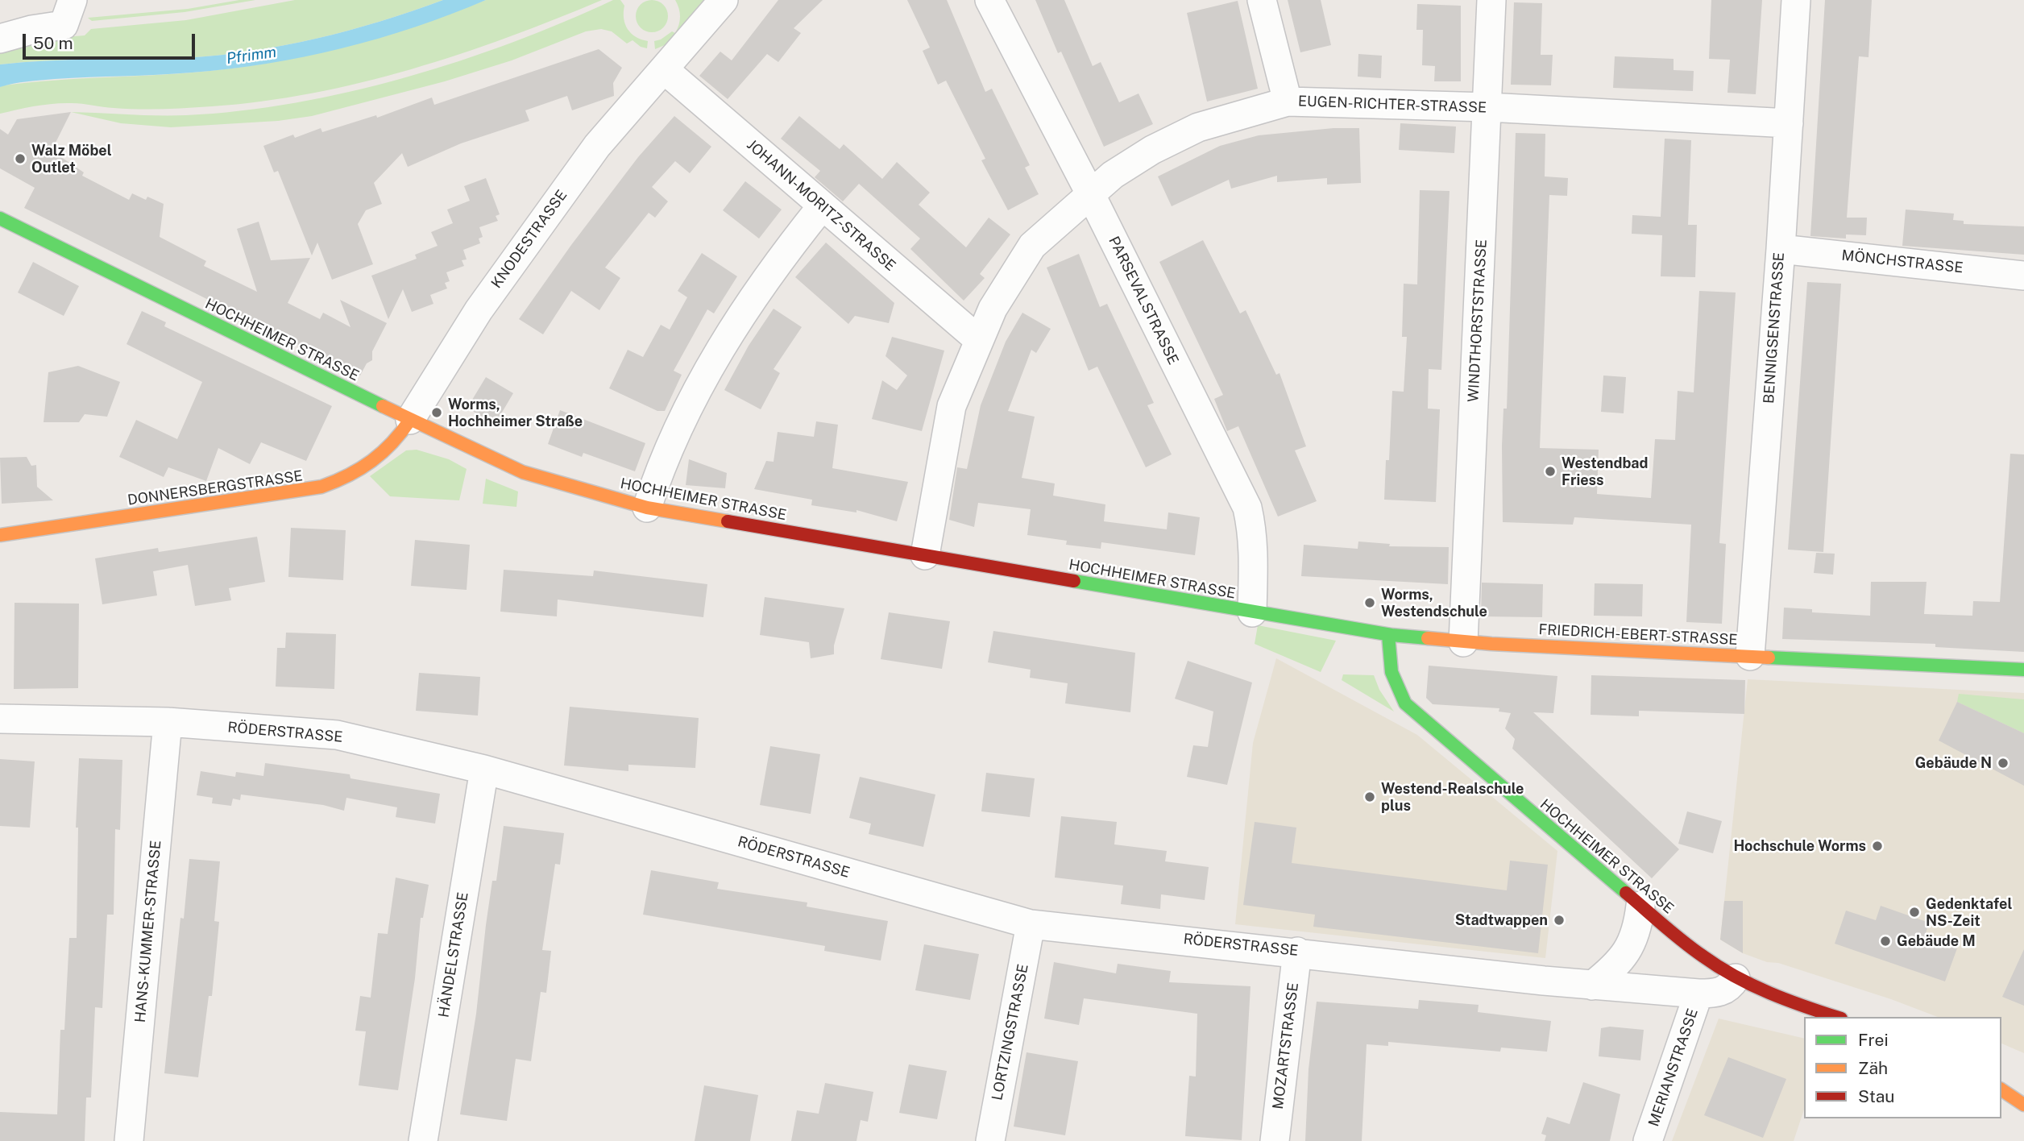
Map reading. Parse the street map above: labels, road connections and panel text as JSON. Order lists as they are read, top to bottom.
{
  "streets": {
    "street": [
      "EUGEN-RICHTER-STRASSE",
      "JOHANN-MORITZ-STRASSE",
      "KNODESTRASSE",
      "MÖNCHSTRASSE",
      "PARSEVALSTRASSE",
      "WINDTHORSTSTRASSE",
      "BENNIGSENSTRASSE",
      "HOCHHEIMER STRASSE",
      "DONNERSBERGSTRASSE",
      "FRIEDRICH-EBERT-STRASSE",
      "RÖDERSTRASSE",
      "HANS-KUMMER-STRASSE",
      "HÄNDELSTRASSE",
      "LORTZINGSTRASSE",
      "MOZARTSTRASSE",
      "MERIANSTRASSE"
    ]
  },
  "crossings": [
    ["EUGEN-RICHTER-STRASSE", "JOHANN-MORITZ-STRASSE"],
    ["EUGEN-RICHTER-STRASSE", "PARSEVALSTRASSE"],
    ["EUGEN-RICHTER-STRASSE", "WINDTHORSTSTRASSE"],
    ["EUGEN-RICHTER-STRASSE", "BENNIGSENSTRASSE"],
    ["EUGEN-RICHTER-STRASSE", "HOCHHEIMER STRASSE"],
    ["JOHANN-MORITZ-STRASSE", "KNODESTRASSE"],
    ["KNODESTRASSE", "HOCHHEIMER STRASSE"],
    ["KNODESTRASSE", "DONNERSBERGSTRASSE"],
    ["MÖNCHSTRASSE", "BENNIGSENSTRASSE"],
    ["PARSEVALSTRASSE", "HOCHHEIMER STRASSE"],
    ["PARSEVALSTRASSE", "FRIEDRICH-EBERT-STRASSE"],
    ["WINDTHORSTSTRASSE", "FRIEDRICH-EBERT-STRASSE"],
    ["BENNIGSENSTRASSE", "FRIEDRICH-EBERT-STRASSE"],
    ["HOCHHEIMER STRASSE", "DONNERSBERGSTRASSE"],
    ["HOCHHEIMER STRASSE", "FRIEDRICH-EBERT-STRASSE"],
    ["HOCHHEIMER STRASSE", "RÖDERSTRASSE"],
    ["RÖDERSTRASSE", "HANS-KUMMER-STRASSE"],
    ["RÖDERSTRASSE", "HÄNDELSTRASSE"],
    ["RÖDERSTRASSE", "LORTZINGSTRASSE"],
    ["RÖDERSTRASSE", "MOZARTSTRASSE"],
    ["RÖDERSTRASSE", "MERIANSTRASSE"]
  ],
  "water": ["Pfrimm"],
  "places": [
    "Walz Möbel Outlet",
    "Worms, Hochheimer Straße",
    "Westendbad Friess",
    "Worms, Westendschule",
    "Gebäude N",
    "Westend-Realschule plus",
    "Hochschule Worms",
    "Gedenktafel NS-Zeit",
    "Stadtwappen",
    "Gebäude M"
  ],
  "legend": ["Frei", "Zäh", "Stau"],
  "scale_bar": "50 m"
}
